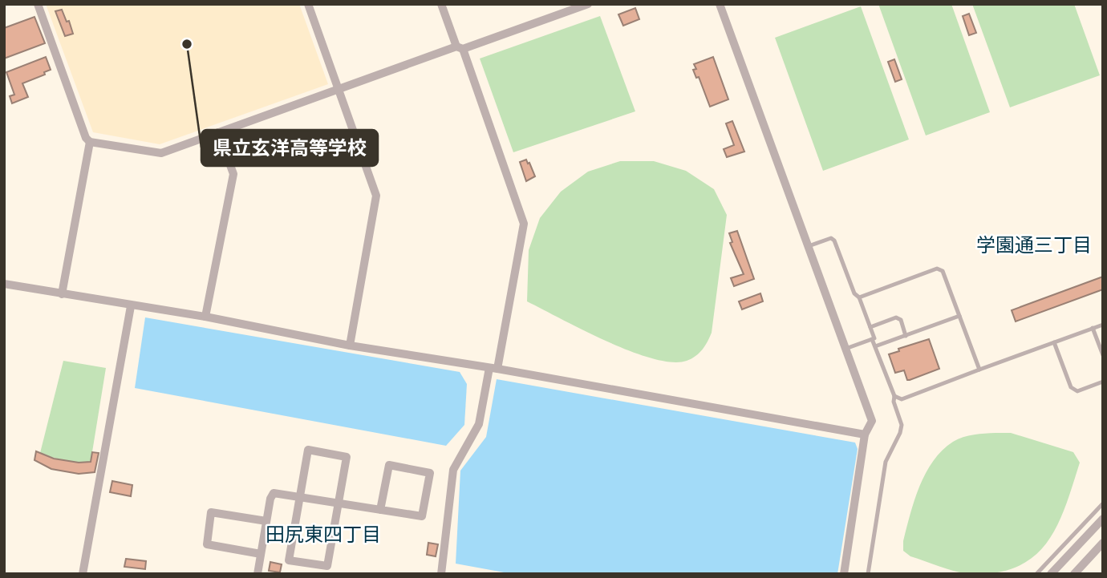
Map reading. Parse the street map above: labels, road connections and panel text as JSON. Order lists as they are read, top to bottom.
{
  "districts": ["学園通三丁目", "田尻東四丁目"],
  "places": ["県立玄洋高等学校"]
}
